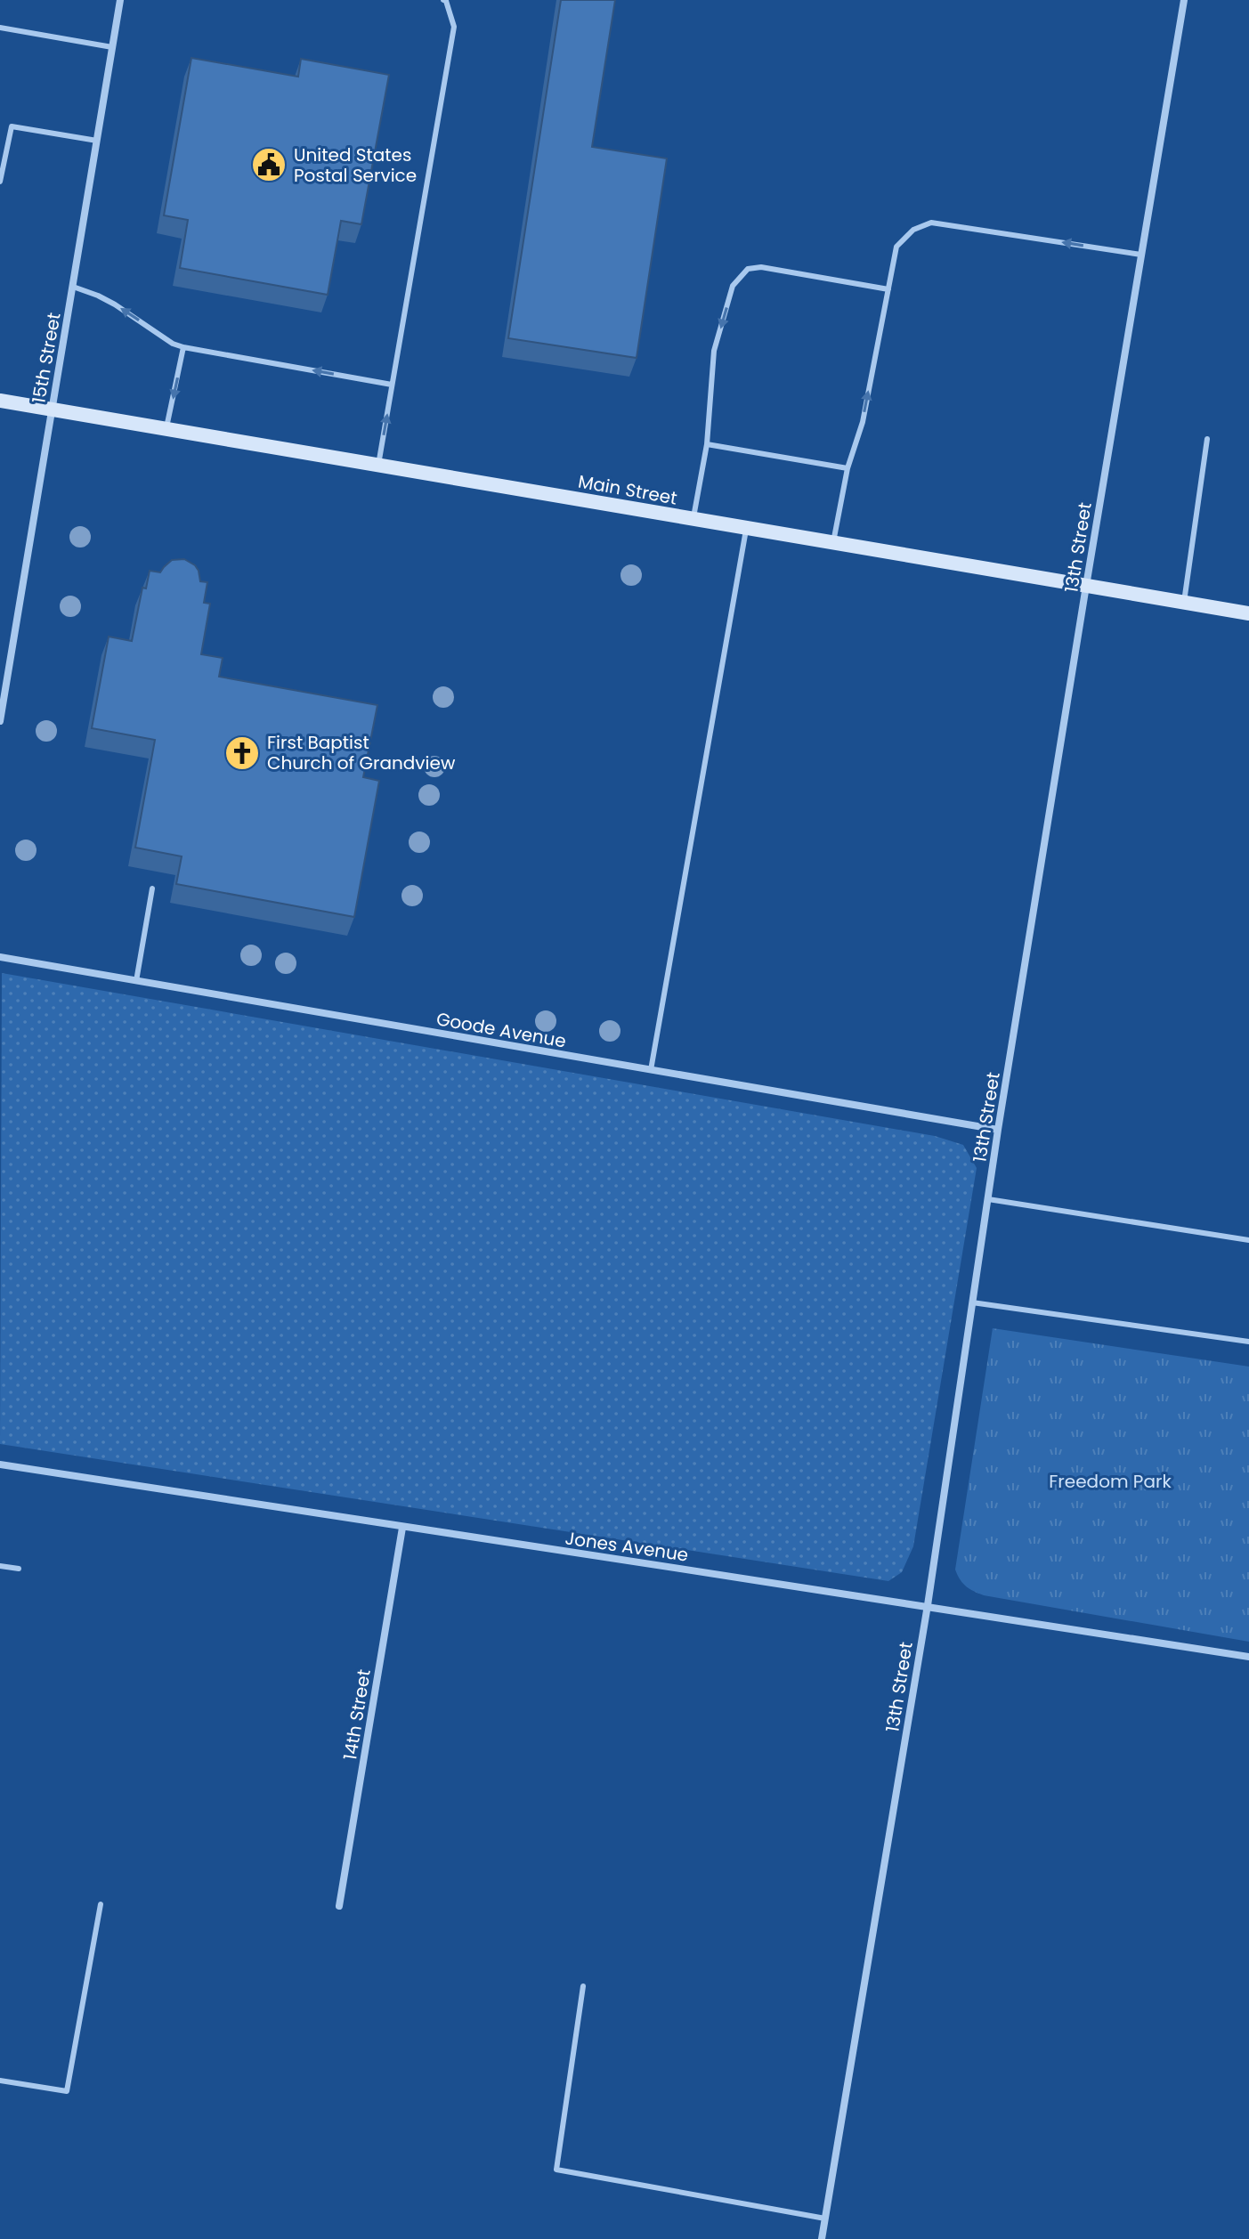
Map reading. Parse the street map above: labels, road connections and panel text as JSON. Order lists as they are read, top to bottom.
{
  "streets": {
    "main road": ["Main Street"],
    "street": [
      "15th Street",
      "13th Street",
      "Goode Avenue",
      "Jones Avenue",
      "14th Street"
    ]
  },
  "crossings": [
    ["15th Street", "Main Street"],
    ["Main Street", "13th Street"],
    ["13th Street", "Goode Avenue"],
    ["13th Street", "Jones Avenue"],
    ["Jones Avenue", "14th Street"]
  ],
  "parks": ["Freedom Park"],
  "places": {
    "public building": ["United States Postal Service"],
    "church": ["First Baptist Church of Grandview"]
  }
}
